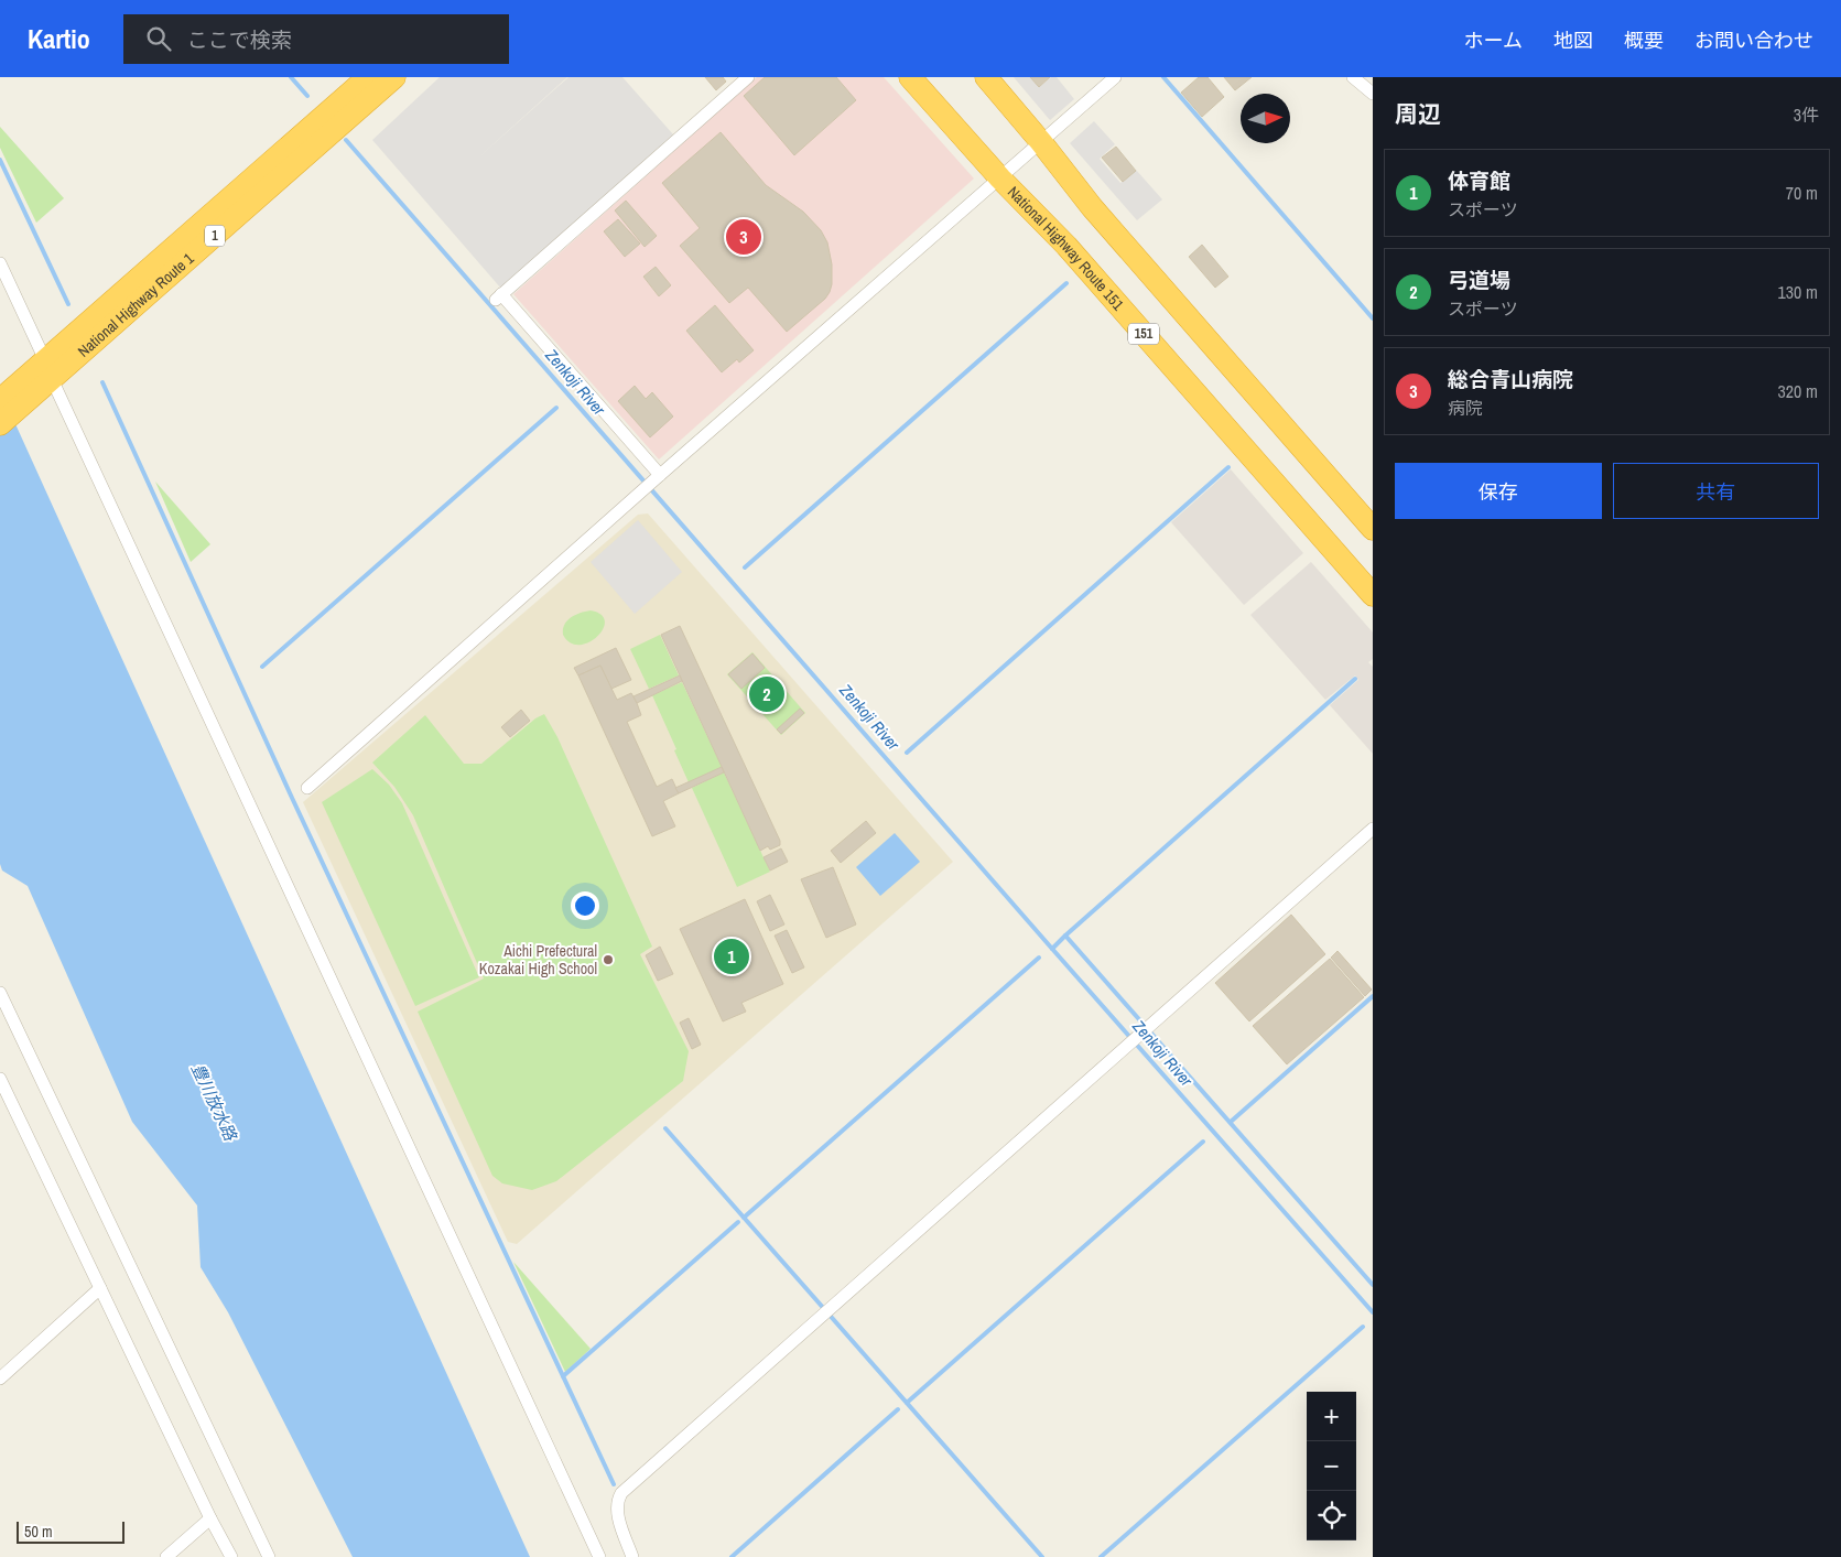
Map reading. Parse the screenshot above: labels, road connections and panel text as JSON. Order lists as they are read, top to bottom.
{
  "streets": {
    "highway": [
      "1",
      "National Highway Route 151",
      "National Highway Route 1",
      "151"
    ]
  },
  "water": ["Zenkoji River", "豊川放水路"],
  "places": ["Aichi Prefectural Kozakai High School"],
  "scale_bar": "50 m",
  "north": "right",
  "page": {
    "header": "Kartio",
    "search": "ここで検索",
    "nav": [
      "ホーム",
      "地図",
      "概要",
      "お問い合わせ"
    ],
    "heading": ["周辺", "3件"],
    "list": [
      {
        "mark": "1",
        "name": "体育館",
        "note": "スポーツ",
        "value": "70 m"
      },
      {
        "mark": "2",
        "name": "弓道場",
        "note": "スポーツ",
        "value": "130 m"
      },
      {
        "mark": "3",
        "name": "総合青山病院",
        "note": "病院",
        "value": "320 m"
      }
    ],
    "pins": ["3", "2", "1"],
    "buttons": ["保存", "共有"],
    "map_buttons": ["+", "−"],
    "scale": "50 m"
  }
}
